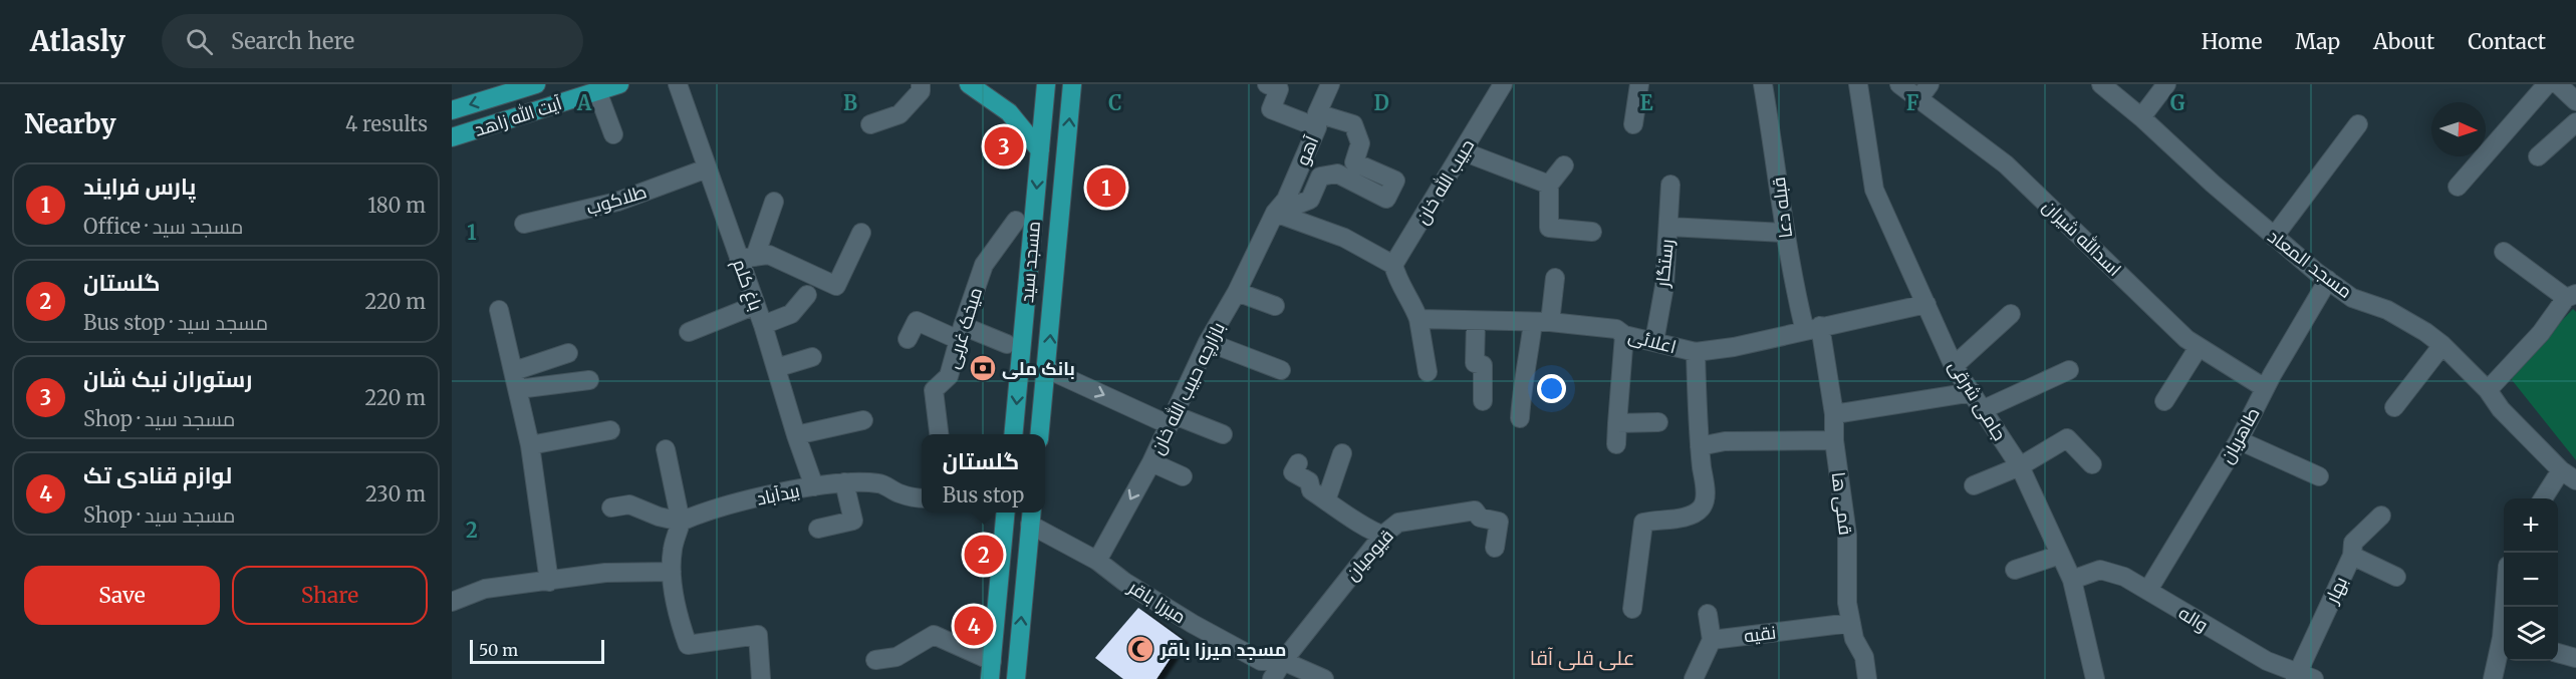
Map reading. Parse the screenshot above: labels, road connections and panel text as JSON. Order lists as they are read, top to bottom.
{
  "streets": {
    "main road": ["آیت الله زاهد", "مسجد سید"],
    "street": [
      "آهو",
      "حبیب الله خان",
      "طلاکوب",
      "قبله دعا",
      "اسدالله شیران",
      "رستگار",
      "مسجد المعاد",
      "باغ کلم",
      "میخک غربی",
      "اعلائی",
      "بازارچه حبیب الله خان",
      "جامی شرقی",
      "طاهریان",
      "بیدآباد",
      "قمی ها",
      "قیومیان",
      "بهار",
      "میرزا باقر",
      "واله",
      "نقیه"
    ]
  },
  "crossings": [
    ["آهو", "بازارچه حبیب الله خان"],
    ["طلاکوب", "باغ کلم"],
    ["قبله دعا", "اعلائی"],
    ["قبله دعا", "قمی ها"],
    ["اسدالله شیران", "طاهریان"],
    ["رستگار", "اعلائی"],
    ["مسجد المعاد", "طاهریان"],
    ["باغ کلم", "بیدآباد"],
    ["اعلائی", "جامی شرقی"],
    ["اعلائی", "قمی ها"],
    ["بازارچه حبیب الله خان", "میرزا باقر"],
    ["جامی شرقی", "واله"],
    ["طاهریان", "واله"],
    ["قمی ها", "نقیه"],
    ["قیومیان", "میرزا باقر"],
    ["بهار", "واله"]
  ],
  "districts": ["علی قلی آقا"],
  "places": {
    "bank": ["بانک ملی"],
    "mosque": ["مسجد میرزا باقر"]
  },
  "scale_bar": "50 m",
  "north": "right",
  "page": {
    "header": "Atlasly",
    "search": "Search here",
    "nav": [
      "Home",
      "Map",
      "About",
      "Contact"
    ],
    "heading": ["Nearby", "4 results"],
    "pins": [
      "3",
      "1",
      "2",
      "4"
    ],
    "list": [
      {
        "mark": "1",
        "name": "پارس فرایند",
        "note": "Office · مسجد سید",
        "value": "180 m"
      },
      {
        "mark": "2",
        "name": "گلستان",
        "note": "Bus stop · مسجد سید",
        "value": "220 m"
      },
      {
        "mark": "3",
        "name": "رستوران نیک شان",
        "note": "Shop · مسجد سید",
        "value": "220 m"
      },
      {
        "mark": "4",
        "name": "لوازم قنادی تک",
        "note": "Shop · مسجد سید",
        "value": "230 m"
      }
    ],
    "popup": ["گلستان", "Bus stop"],
    "map_buttons": ["+", "−"],
    "buttons": ["Save", "Share"],
    "scale": "50 m"
  },
  "grid": {
    "columns": [
      "A",
      "B",
      "C",
      "D",
      "E",
      "F",
      "G"
    ],
    "rows": ["1", "2"]
  }
}
